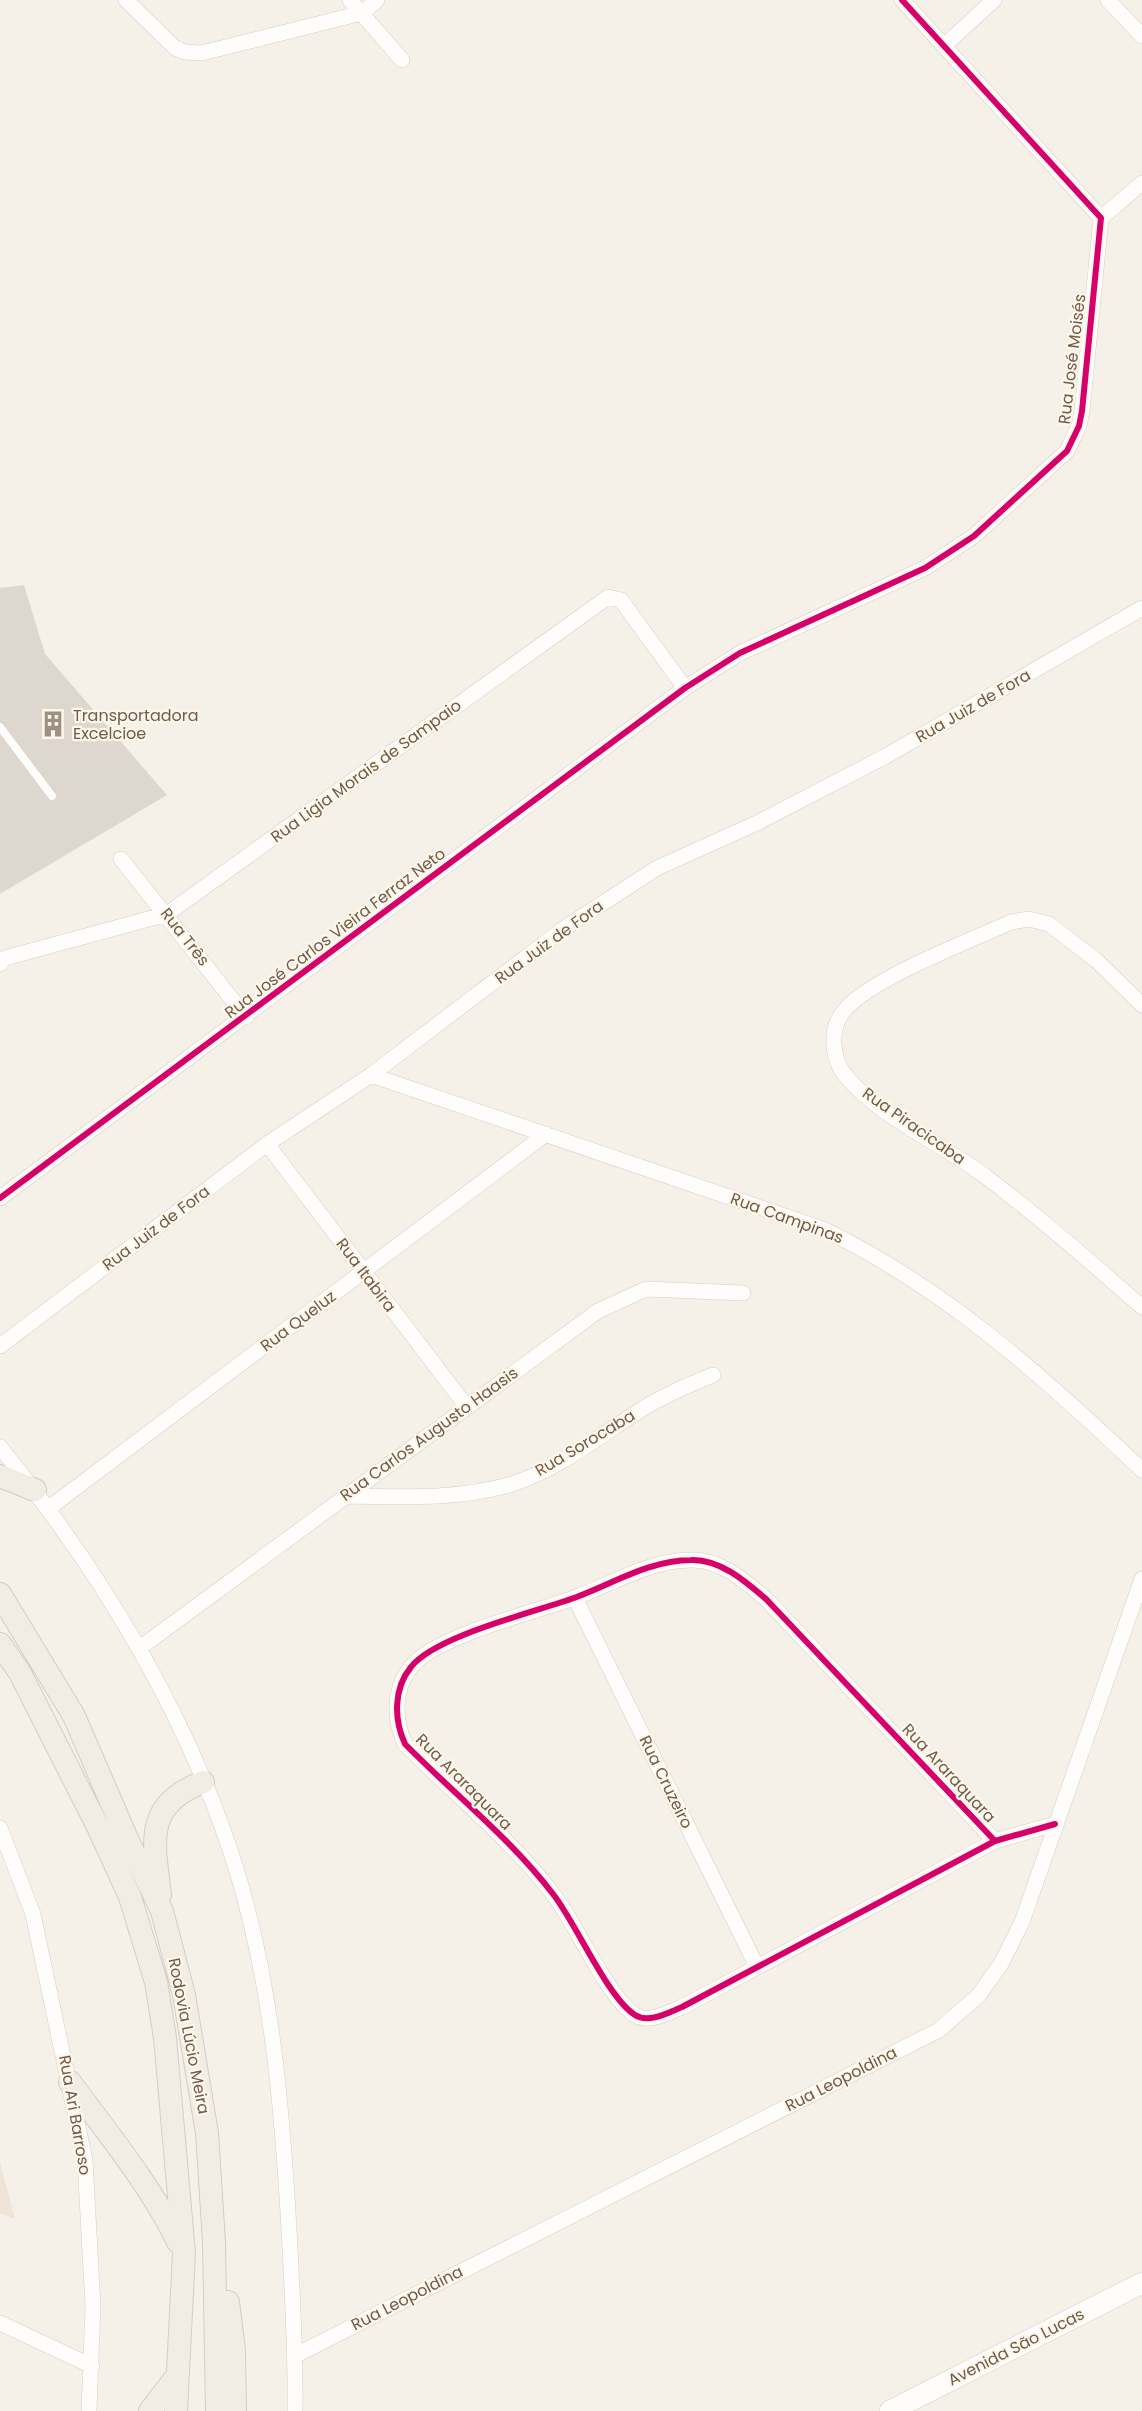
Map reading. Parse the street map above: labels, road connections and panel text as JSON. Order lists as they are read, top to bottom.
{
  "streets": {
    "main road": ["Rodovia Lúcio Meira"],
    "street": [
      "Rua José Moisés",
      "Rua Juiz de Fora",
      "Rua Ligia Morais de Sampaio",
      "Rua José Carlos Vieira Ferraz Neto",
      "Rua Três",
      "Rua Piracicaba",
      "Rua Campinas",
      "Rua Itabira",
      "Rua Queluz",
      "Rua Carlos Augusto Haasis",
      "Rua Sorocaba",
      "Rua Araraquara",
      "Rua Cruzeiro",
      "Rua Leopoldina",
      "Rua Ari Barroso",
      "Avenida São Lucas"
    ]
  },
  "crossings": [
    ["Rua José Moisés", "Rua Ligia Morais de Sampaio"],
    ["Rua José Moisés", "Rua José Carlos Vieira Ferraz Neto"],
    ["Rua Juiz de Fora", "Rua Campinas"],
    ["Rua Juiz de Fora", "Rua Itabira"],
    ["Rua Ligia Morais de Sampaio", "Rua José Carlos Vieira Ferraz Neto"],
    ["Rua Ligia Morais de Sampaio", "Rua Três"],
    ["Rua José Carlos Vieira Ferraz Neto", "Rua Três"],
    ["Rua Campinas", "Rua Queluz"],
    ["Rua Itabira", "Rua Queluz"],
    ["Rua Itabira", "Rua Carlos Augusto Haasis"],
    ["Rua Carlos Augusto Haasis", "Rua Sorocaba"],
    ["Rua Araraquara", "Rua Cruzeiro"],
    ["Rua Araraquara", "Rua Leopoldina"]
  ],
  "places": {
    "building": ["Transportadora Excelcioe"]
  }
}
